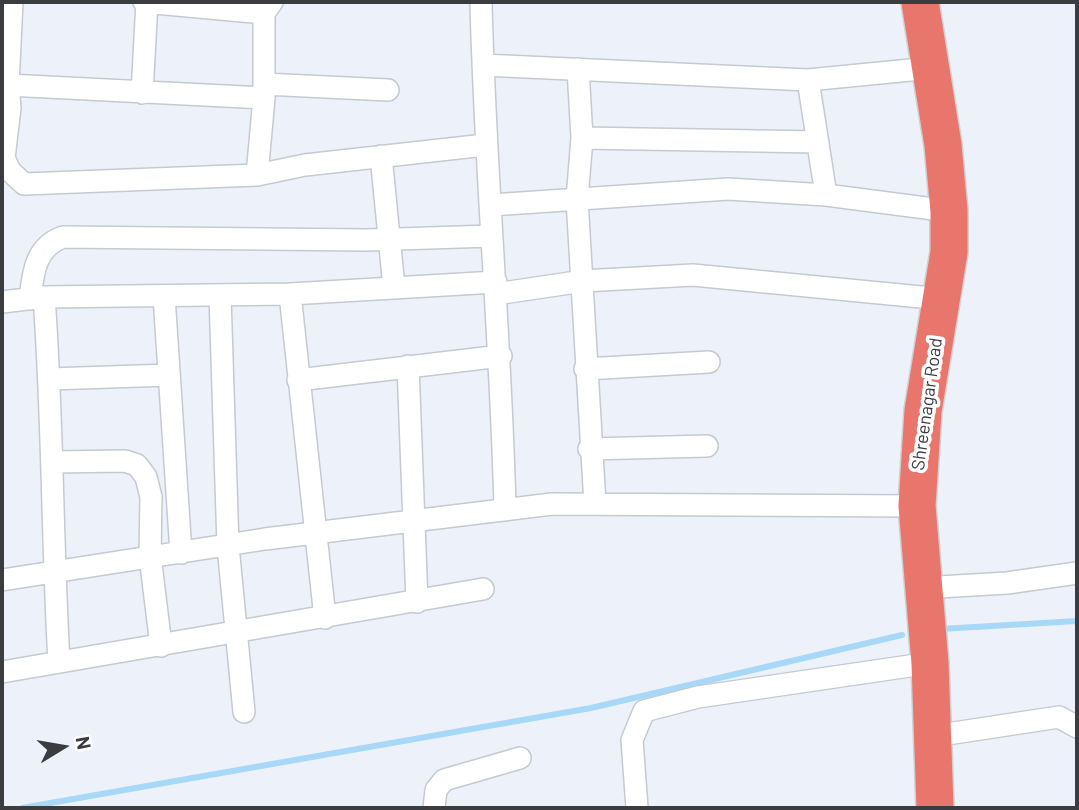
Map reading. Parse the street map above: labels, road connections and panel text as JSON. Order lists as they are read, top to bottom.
{
  "streets": {
    "highway": ["Shreenagar Road"]
  },
  "north": "right"
}
